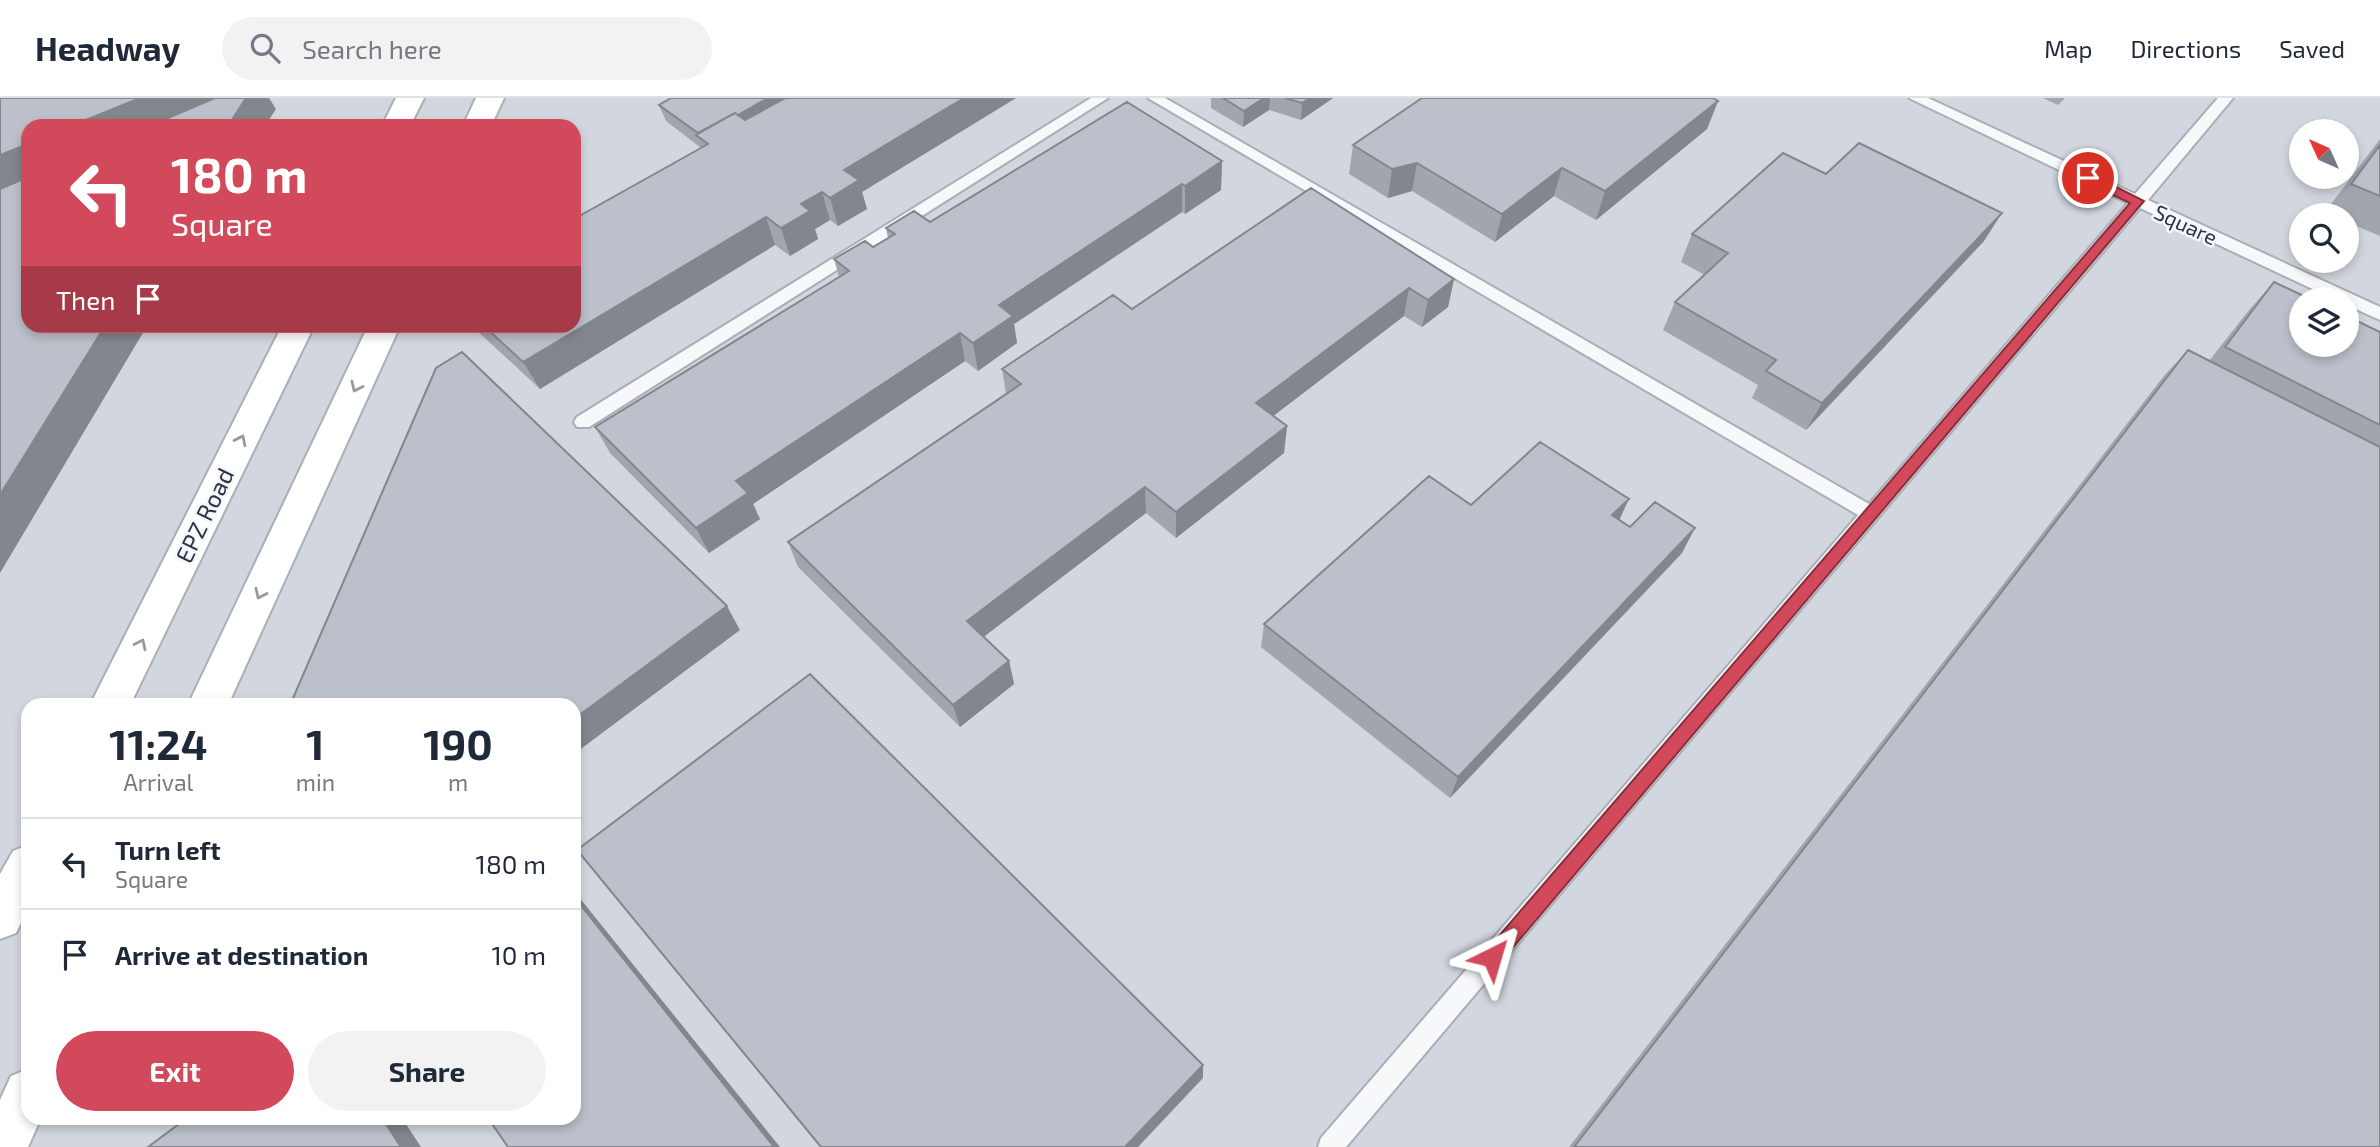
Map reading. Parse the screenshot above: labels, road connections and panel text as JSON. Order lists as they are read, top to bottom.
{
  "streets": {
    "main road": ["EPZ Road"],
    "lane": ["Square"]
  },
  "north": "top left",
  "page": {
    "header": "Headway",
    "search": "Search here",
    "nav": ["Map", "Directions", "Saved"],
    "turn": ["180 m", "Square"],
    "then": "Then",
    "eta": [
      "11:24",
      "Arrival",
      "1",
      "min",
      "190",
      "m"
    ],
    "list": [
      {
        "name": "Turn left",
        "note": "Square",
        "value": "180 m"
      },
      {
        "name": "Arrive at destination",
        "value": "10 m"
      }
    ],
    "buttons": ["Exit", "Share"]
  }
}
